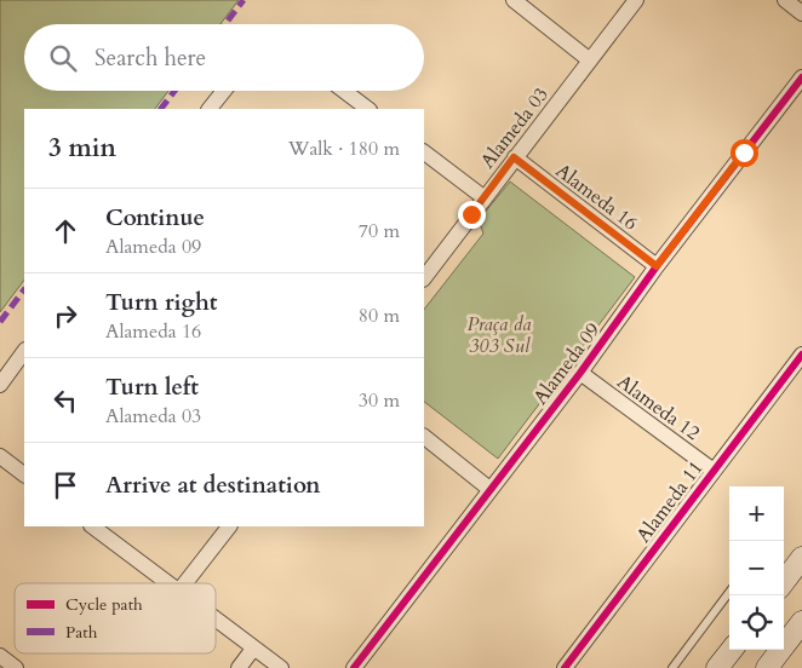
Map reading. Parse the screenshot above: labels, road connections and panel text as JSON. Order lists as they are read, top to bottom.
{
  "streets": {
    "street": [
      "Alameda 03",
      "Alameda 16",
      "Alameda 09",
      "Alameda 12",
      "Alameda 11"
    ]
  },
  "crossings": [
    ["Alameda 03", "Alameda 16"],
    ["Alameda 16", "Alameda 09"],
    ["Alameda 09", "Alameda 12"],
    ["Alameda 12", "Alameda 11"]
  ],
  "parks": ["Praça da 303 Sul"],
  "legend": ["Cycle path", "Path"],
  "page": {
    "search": "Search here",
    "heading": ["3 min", "Walk · 180 m"],
    "list": [
      ["Continue", "Alameda 09", "70 m"],
      ["Turn right", "Alameda 16", "80 m"],
      ["Turn left", "Alameda 03", "30 m"],
      "Arrive at destination"
    ],
    "map_buttons": ["+", "−"]
  }
}
